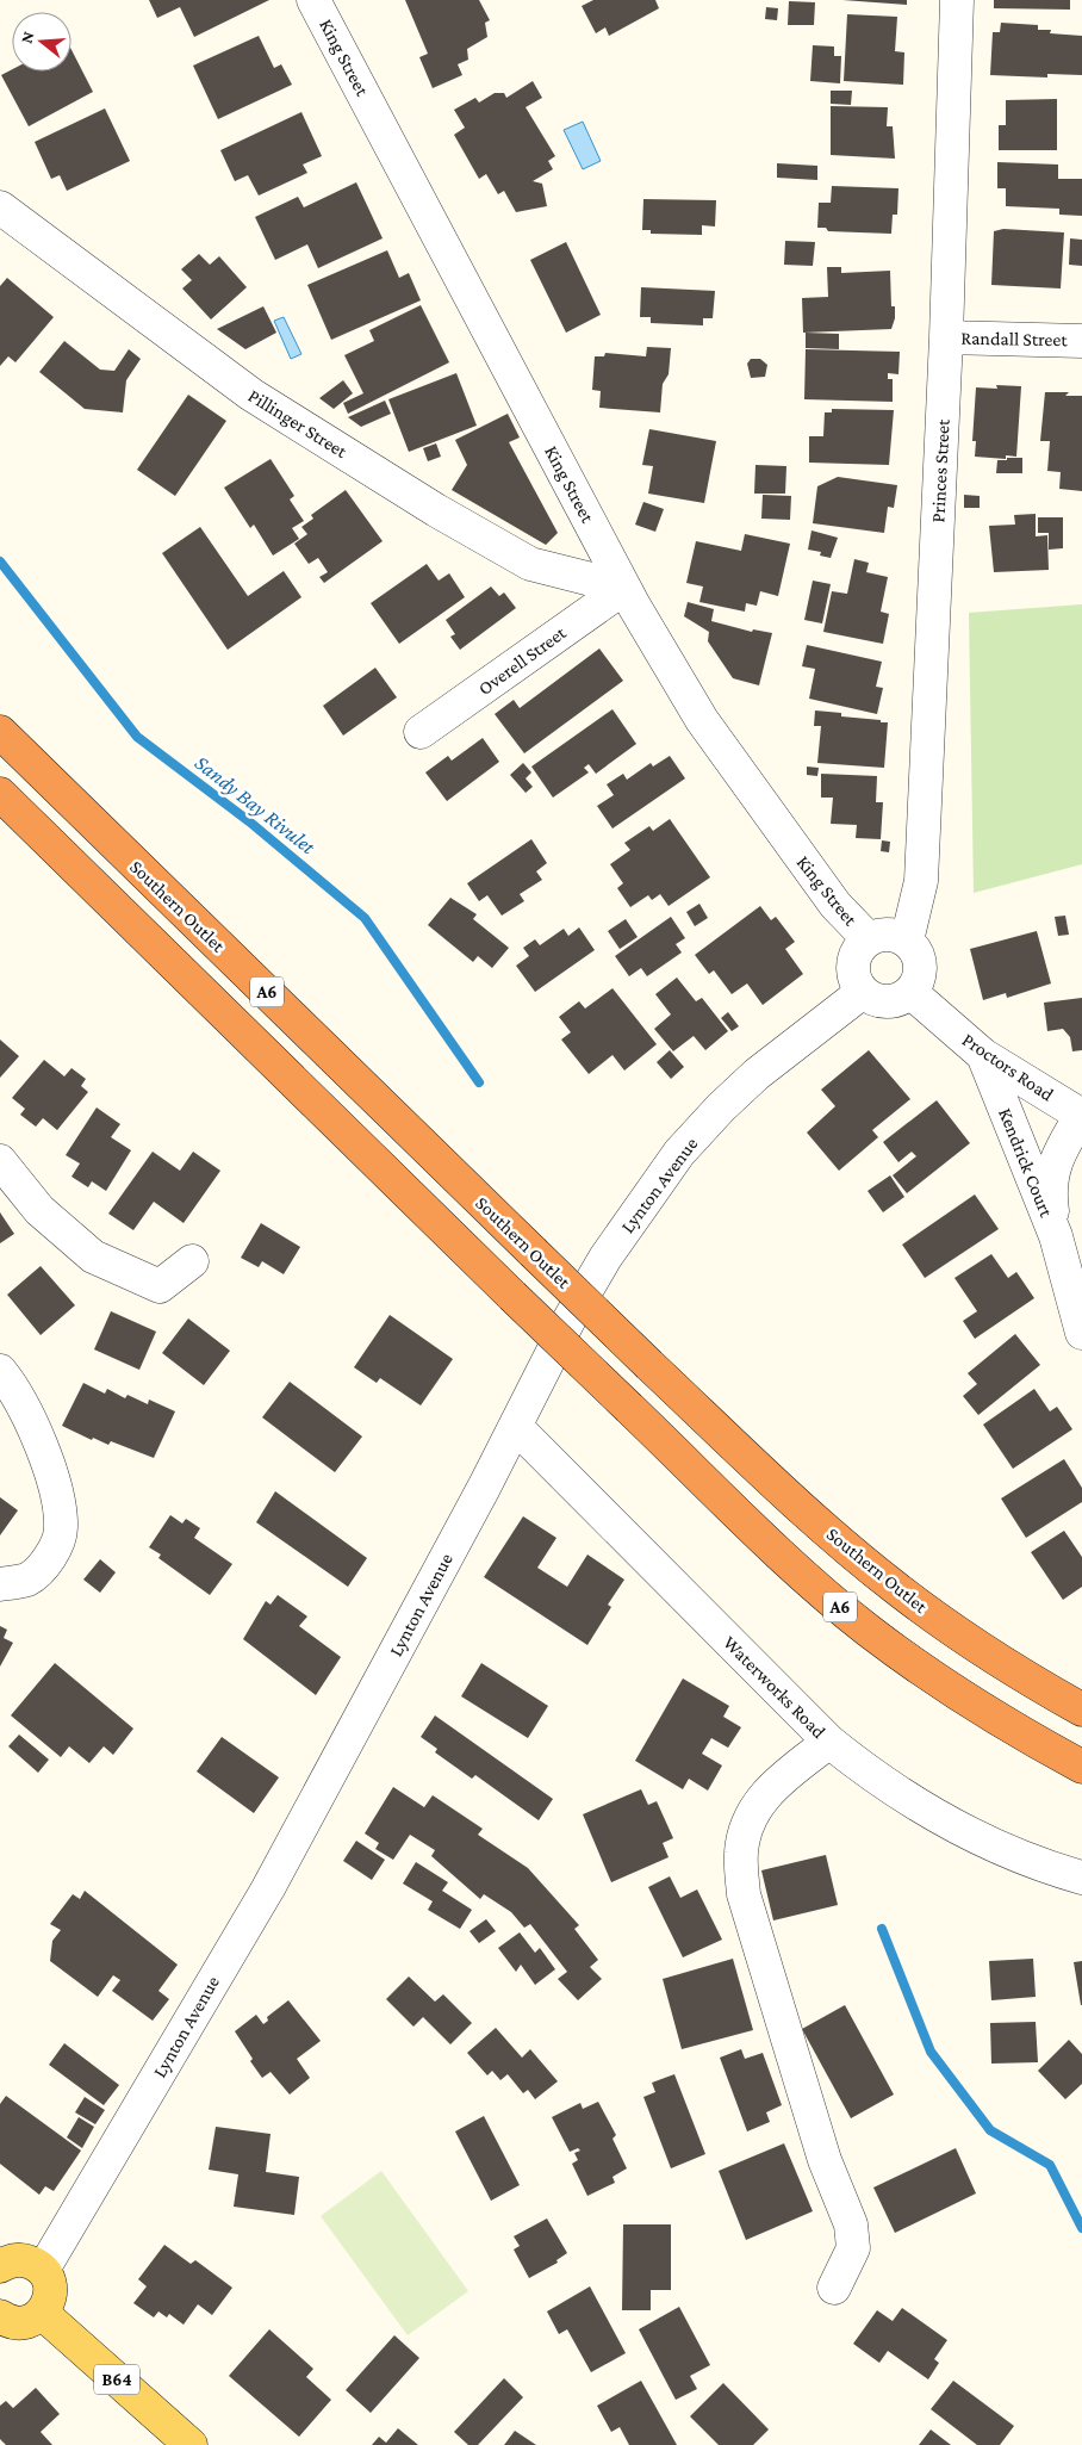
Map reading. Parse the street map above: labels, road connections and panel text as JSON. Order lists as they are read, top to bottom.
{
  "streets": {
    "highway": ["Southern Outlet", "A6"],
    "main road": ["B64"],
    "street": [
      "King Street",
      "Randall Street",
      "Pillinger Street",
      "Princes Street",
      "Overell Street",
      "Proctors Road",
      "Kendrick Court",
      "Lynton Avenue",
      "Waterworks Road"
    ]
  },
  "crossings": [
    ["King Street", "Pillinger Street"],
    ["King Street", "Princes Street"],
    ["King Street", "Overell Street"],
    ["King Street", "Proctors Road"],
    ["King Street", "Lynton Avenue"],
    ["Randall Street", "Princes Street"],
    ["Pillinger Street", "Overell Street"],
    ["Princes Street", "Proctors Road"],
    ["Princes Street", "Lynton Avenue"],
    ["Proctors Road", "Kendrick Court"],
    ["Proctors Road", "Lynton Avenue"],
    ["Lynton Avenue", "Waterworks Road"]
  ],
  "water": ["Sandy Bay Rivulet"],
  "north": "left"
}
